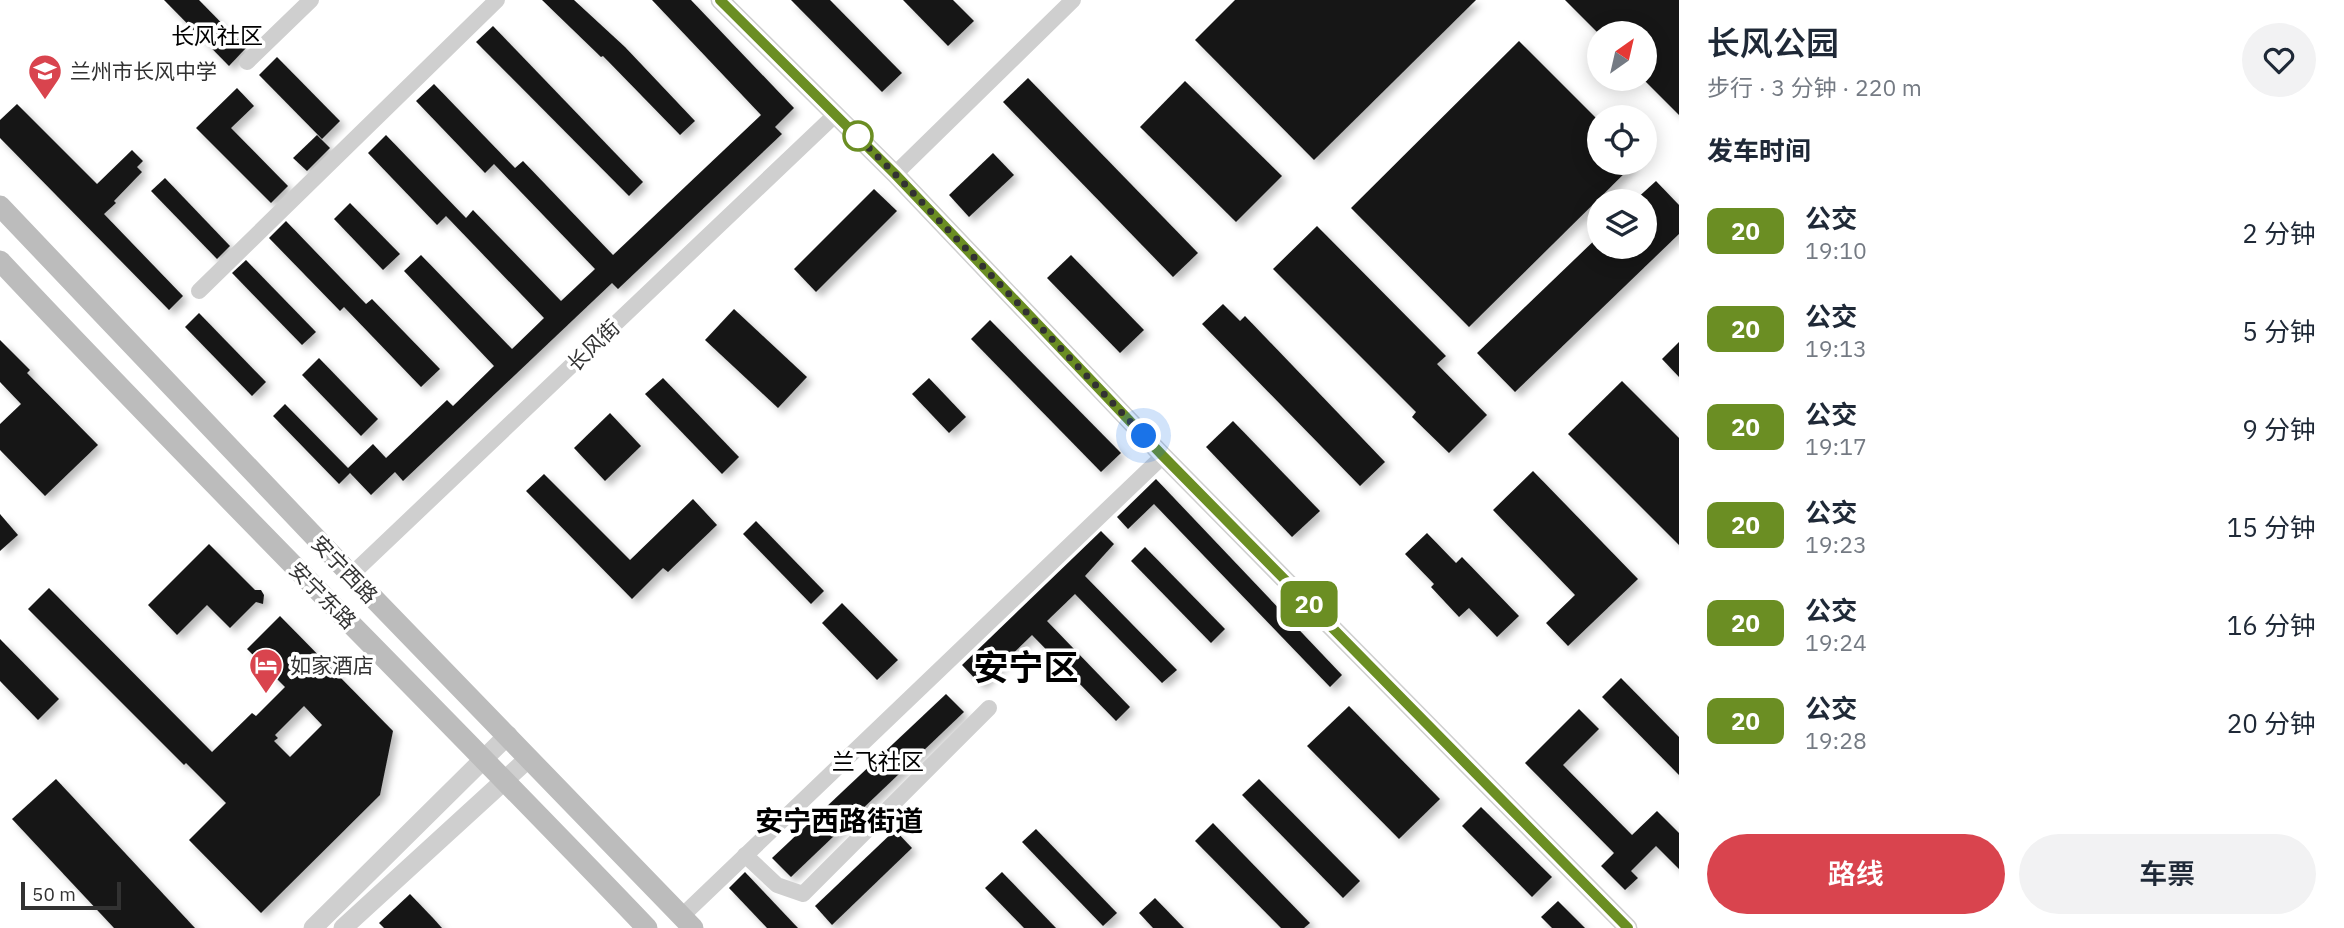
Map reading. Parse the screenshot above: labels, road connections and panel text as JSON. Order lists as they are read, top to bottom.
{
  "streets": {
    "main road": ["安宁西路", "安宁东路"],
    "street": ["长风街"]
  },
  "crossings": [
    ["长风街", "安宁西路"]
  ],
  "districts": [
    "长风社区",
    "安宁区",
    "兰飞社区",
    "安宁西路街道"
  ],
  "places": {
    "school or university": ["兰州市长风中学"],
    "hotel": ["如家酒店"]
  },
  "lines": ["bus line 20"],
  "scale_bar": "50 m",
  "north": "top right",
  "page": {
    "on_map": "20",
    "heading": [
      ["长风公园", "步行 · 3 分钟 · 220 m"],
      "发车时间"
    ],
    "list": [
      {
        "mark": "20",
        "name": "公交",
        "note": "19:10",
        "value": "2 分钟"
      },
      {
        "mark": "20",
        "name": "公交",
        "note": "19:13",
        "value": "5 分钟"
      },
      {
        "mark": "20",
        "name": "公交",
        "note": "19:17",
        "value": "9 分钟"
      },
      {
        "mark": "20",
        "name": "公交",
        "note": "19:23",
        "value": "15 分钟"
      },
      {
        "mark": "20",
        "name": "公交",
        "note": "19:24",
        "value": "16 分钟"
      },
      {
        "mark": "20",
        "name": "公交",
        "note": "19:28",
        "value": "20 分钟"
      }
    ],
    "buttons": ["路线", "车票"],
    "scale": "50 m"
  }
}
